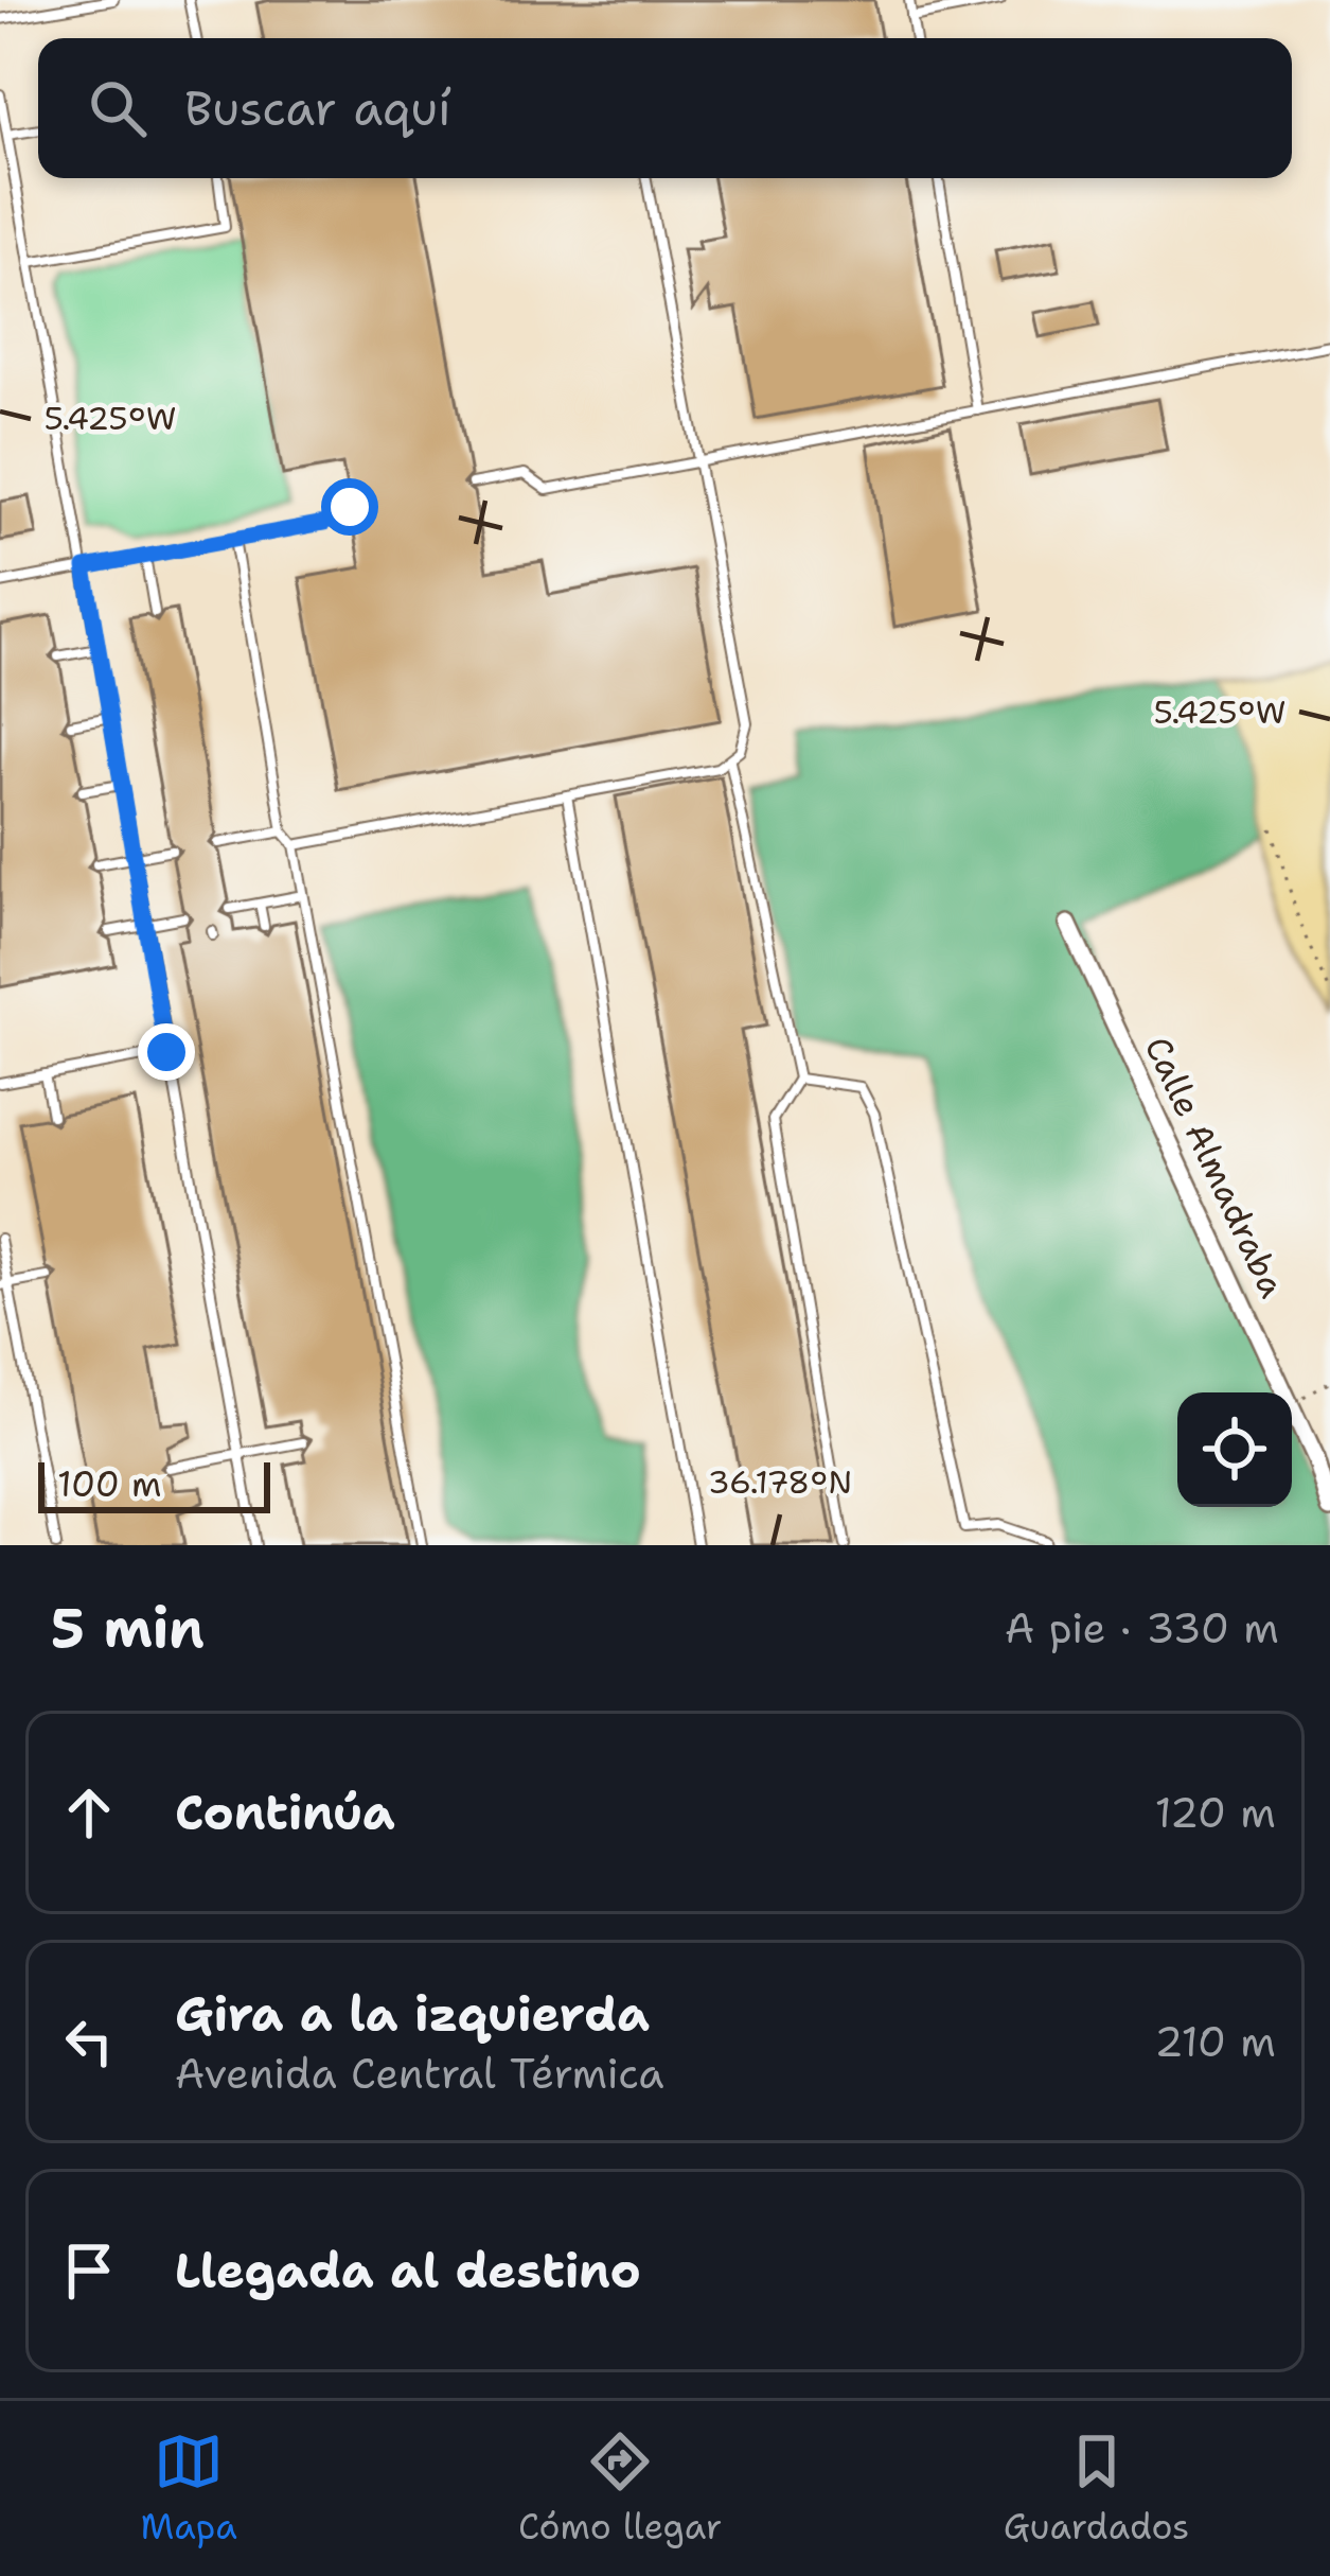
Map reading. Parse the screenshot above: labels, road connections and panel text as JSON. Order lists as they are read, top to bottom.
{
  "streets": {
    "street": ["Calle Almadraba"]
  },
  "scale_bar": "100 m",
  "page": {
    "search": "Buscar aquí",
    "scale": "100 m",
    "heading": ["5 min", "A pie · 330 m"],
    "list": [
      ["Continúa", "120 m"],
      ["Gira a la izquierda", "Avenida Central Térmica", "210 m"],
      "Llegada al destino"
    ],
    "nav": ["Mapa", "Cómo llegar", "Guardados"]
  },
  "coordinates": ["5.425°W", "36.178°N"]
}
